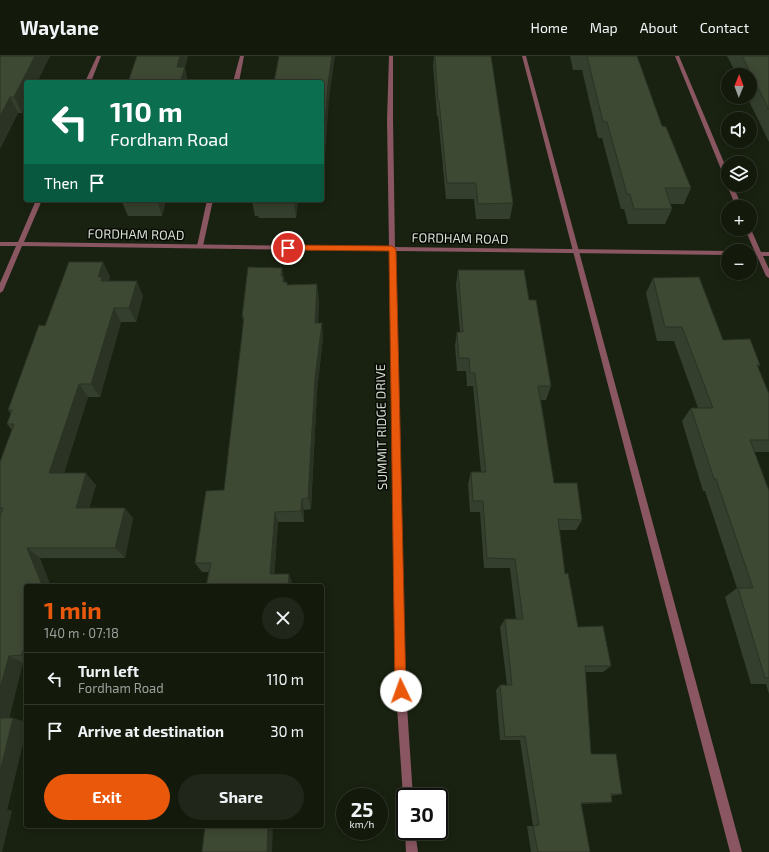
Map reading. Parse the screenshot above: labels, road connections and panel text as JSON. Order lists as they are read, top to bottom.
{
  "streets": {
    "street": ["FORDHAM ROAD", "SUMMIT RIDGE DRIVE"]
  },
  "crossings": [
    ["FORDHAM ROAD", "SUMMIT RIDGE DRIVE"]
  ],
  "north": "top",
  "page": {
    "header": "Waylane",
    "nav": [
      "Home",
      "Map",
      "About",
      "Contact"
    ],
    "map_buttons": ["+", "−"],
    "turn": ["110 m", "Fordham Road"],
    "then": "Then",
    "heading": ["1 min", "140 m · 07:18"],
    "list": [
      {
        "name": "Turn left",
        "note": "Fordham Road",
        "value": "110 m"
      },
      {
        "name": "Arrive at destination",
        "value": "30 m"
      }
    ],
    "buttons": ["Exit", "Share"],
    "speed": "25 km/h",
    "limit": "30"
  }
}
